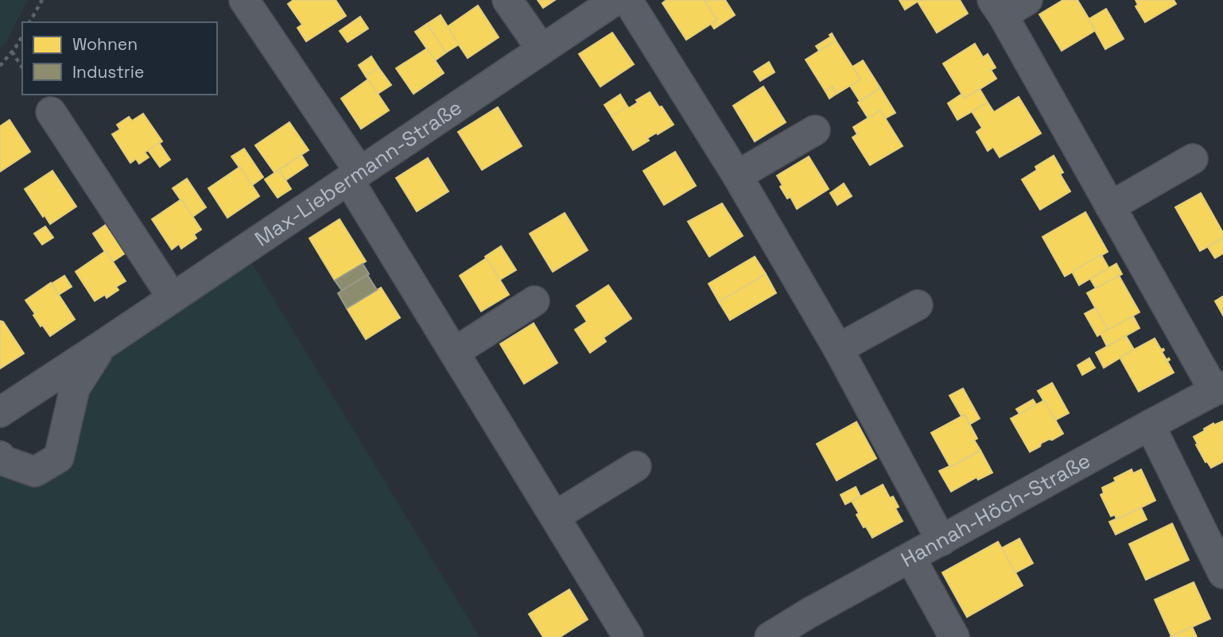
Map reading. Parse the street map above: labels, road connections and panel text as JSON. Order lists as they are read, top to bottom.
{
  "streets": {
    "street": ["Max-Liebermann-Straße", "Hannah-Höch-Straße"]
  },
  "legend": ["Wohnen", "Industrie"]
}
